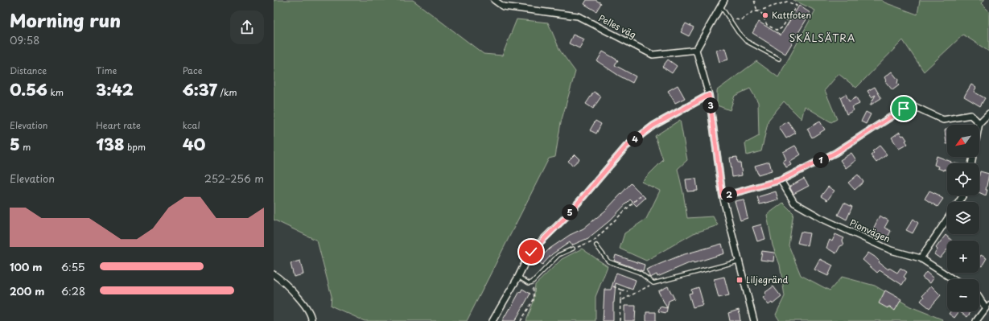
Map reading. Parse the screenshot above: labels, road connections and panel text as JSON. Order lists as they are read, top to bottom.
{
  "streets": {
    "street": ["Pelles väg", "Pionvägen"]
  },
  "districts": ["SKÄLSÄTRA"],
  "places": {
    "other": ["Kattfoten"],
    "transit": ["Liljegränd"]
  },
  "north": "bottom left",
  "page": {
    "heading": ["Morning run", "09:58"],
    "stats": [
      ["Distance", "0.56 km"],
      ["Time", "3:42"],
      ["Pace", "6:37 /km"],
      ["Elevation", "5 m"],
      ["Heart rate", "138 bpm"],
      ["kcal", "40"]
    ],
    "pins": [
      "3",
      "4",
      "1",
      "2",
      "5"
    ],
    "map_buttons": ["+", "−"],
    "chart": ["Elevation", "252–256 m"],
    "list": [
      {
        "name": "100 m",
        "note": "6:55"
      },
      {
        "name": "200 m",
        "note": "6:28"
      }
    ]
  }
}
